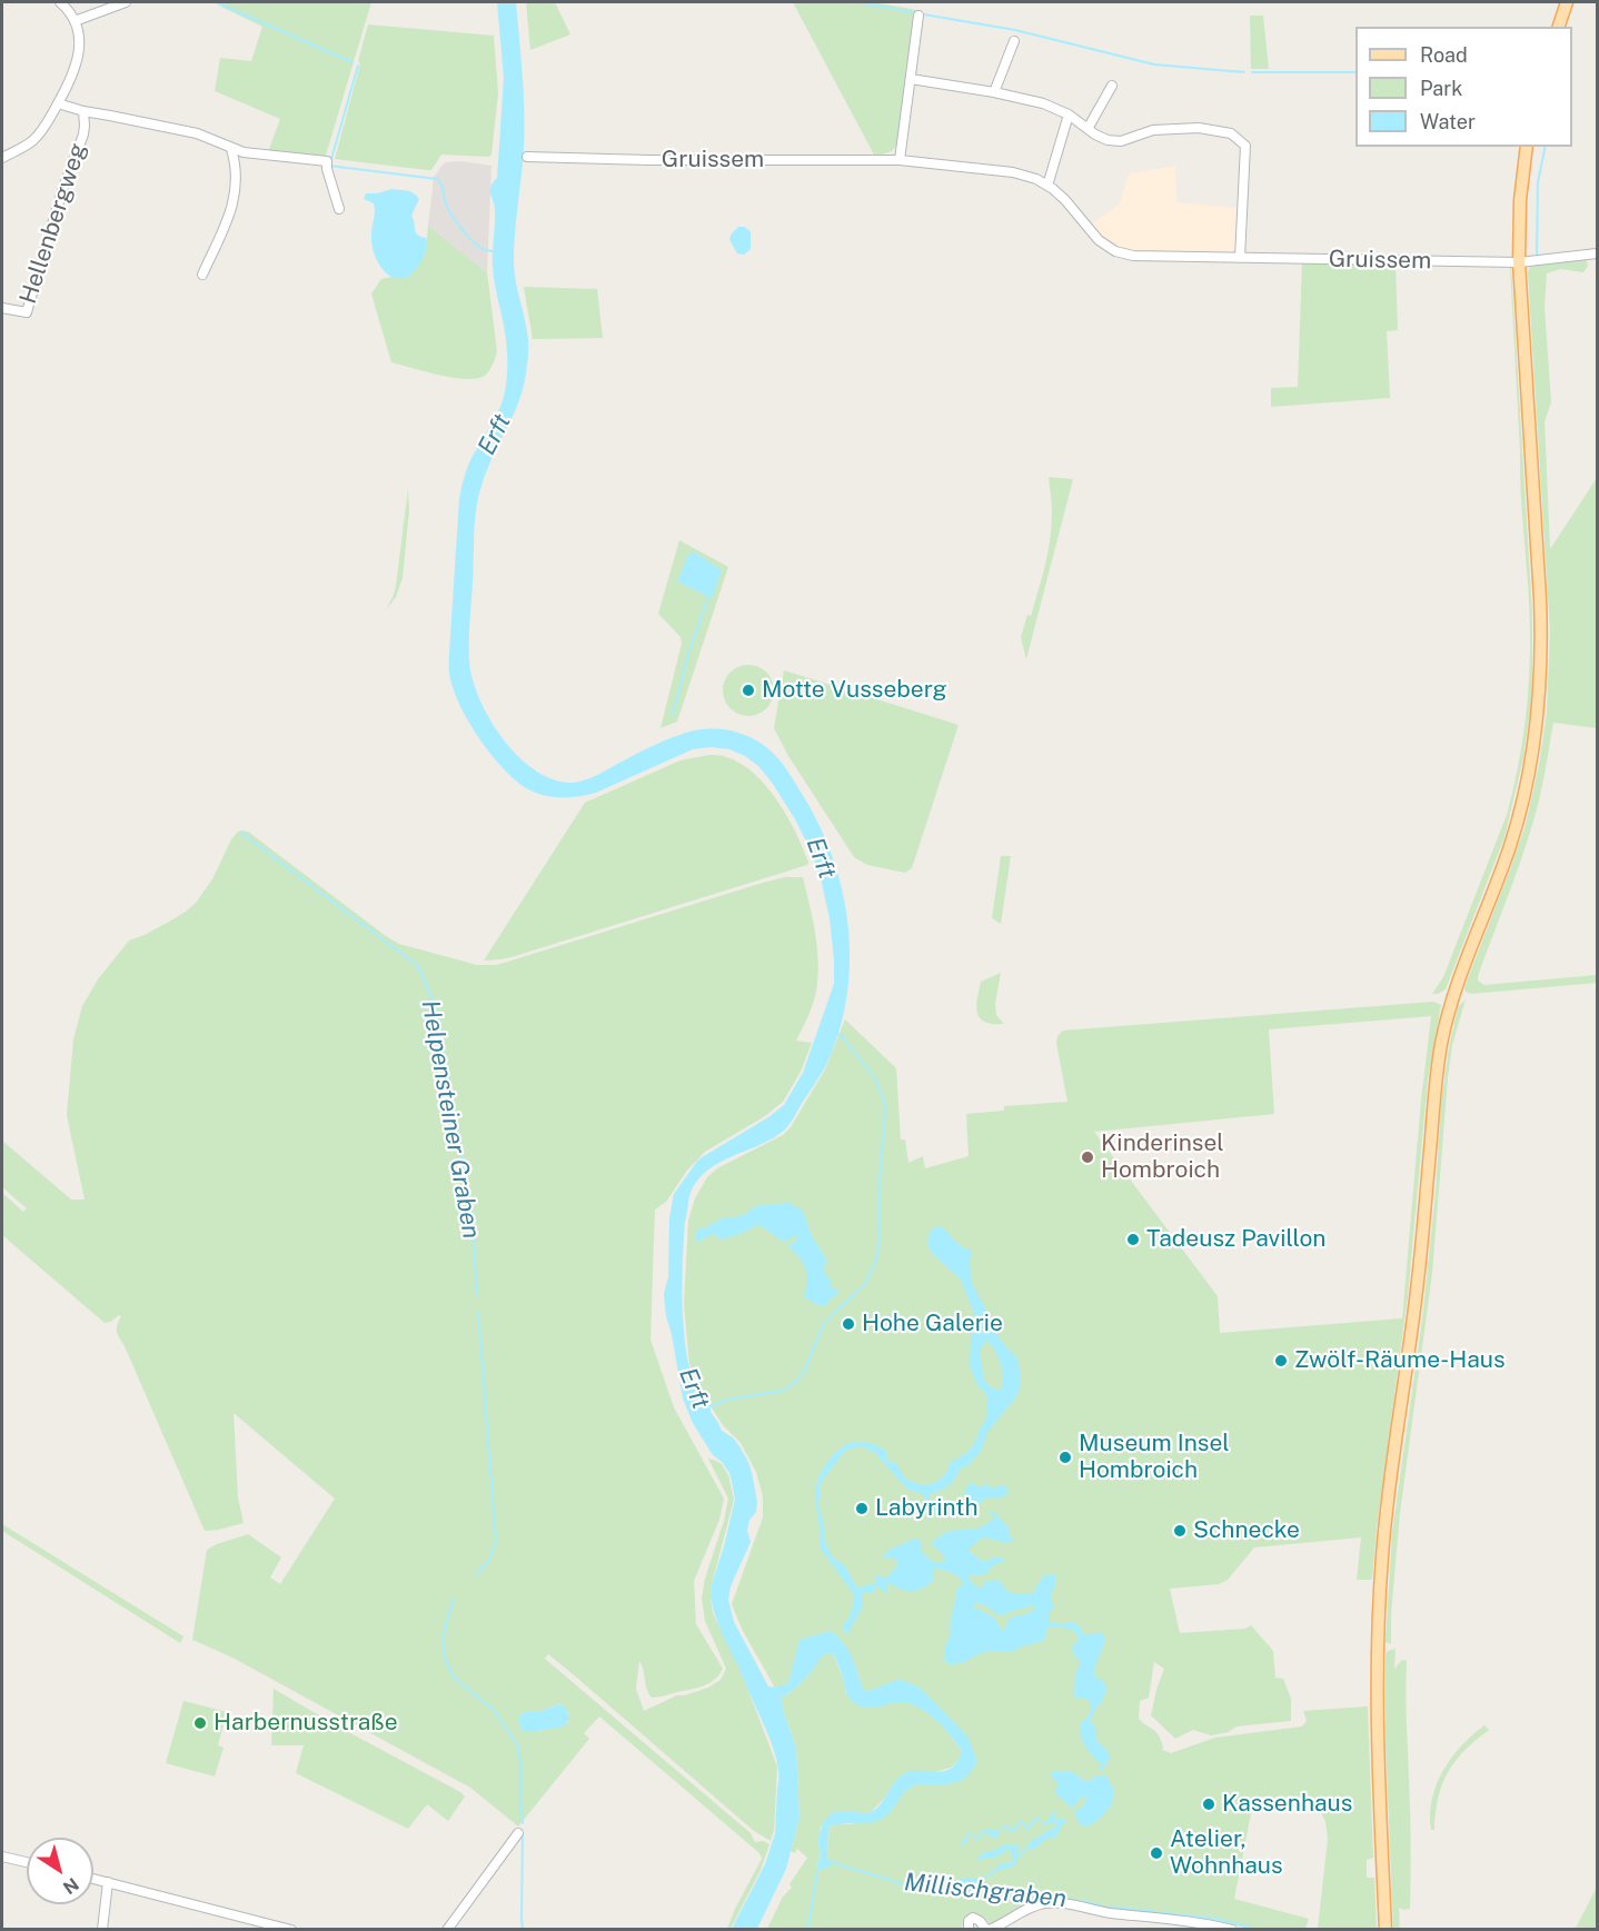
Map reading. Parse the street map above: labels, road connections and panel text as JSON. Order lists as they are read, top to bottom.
{
  "streets": {
    "street": ["Gruissem", "Hellenbergweg"]
  },
  "water": ["Erft", "Helpensteiner Graben", "Millischgraben"],
  "places": [
    "Motte Vusseberg",
    "Kinderinsel Hombroich",
    "Tadeusz Pavillon",
    "Hohe Galerie",
    "Zwölf-Räume-Haus",
    "Museum Insel Hombroich",
    "Labyrinth",
    "Schnecke",
    "Harbernusstraße",
    "Kassenhaus",
    "Atelier, Wohnhaus"
  ],
  "legend": ["Road", "Park", "Water"],
  "north": "bottom right"
}
